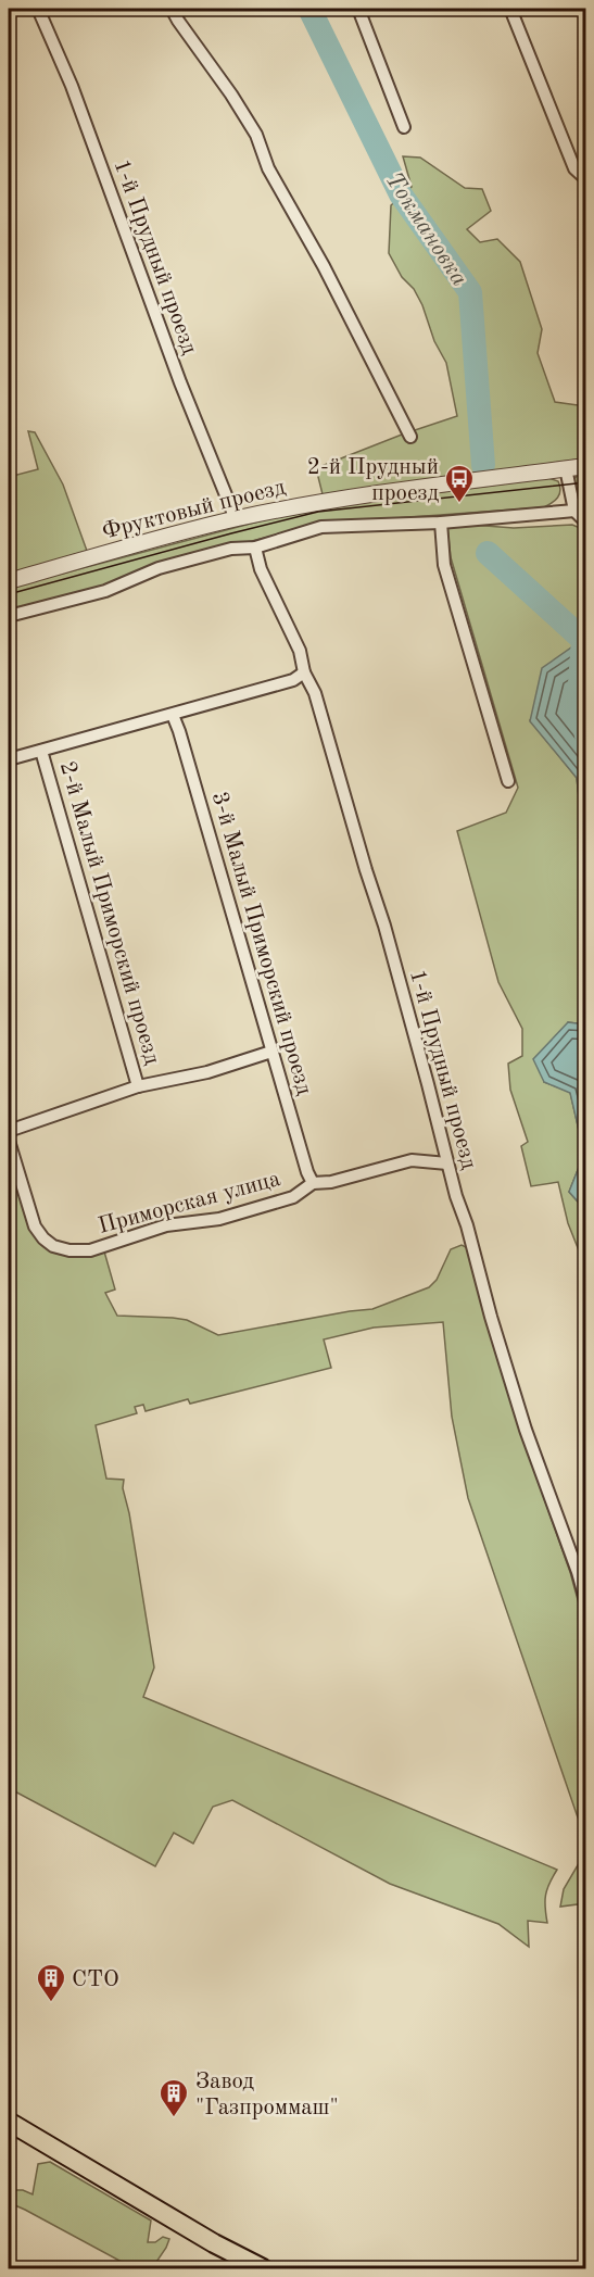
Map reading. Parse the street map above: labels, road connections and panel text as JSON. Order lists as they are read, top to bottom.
{
  "streets": {
    "street": [
      "1-й Прудный проезд",
      "Фруктовый проезд",
      "2-й Малый Приморский проезд",
      "3-й Малый Приморский проезд",
      "Приморская улица"
    ]
  },
  "crossings": [
    ["1-й Прудный проезд", "Фруктовый проезд"],
    ["1-й Прудный проезд", "Приморская улица"],
    ["3-й Малый Приморский проезд", "Приморская улица"]
  ],
  "water": ["Токмановка"],
  "places": {
    "bus stop": ["2-й Прудный проезд"],
    "building": ["СТО", "Завод \"Газпроммаш\""]
  }
}
